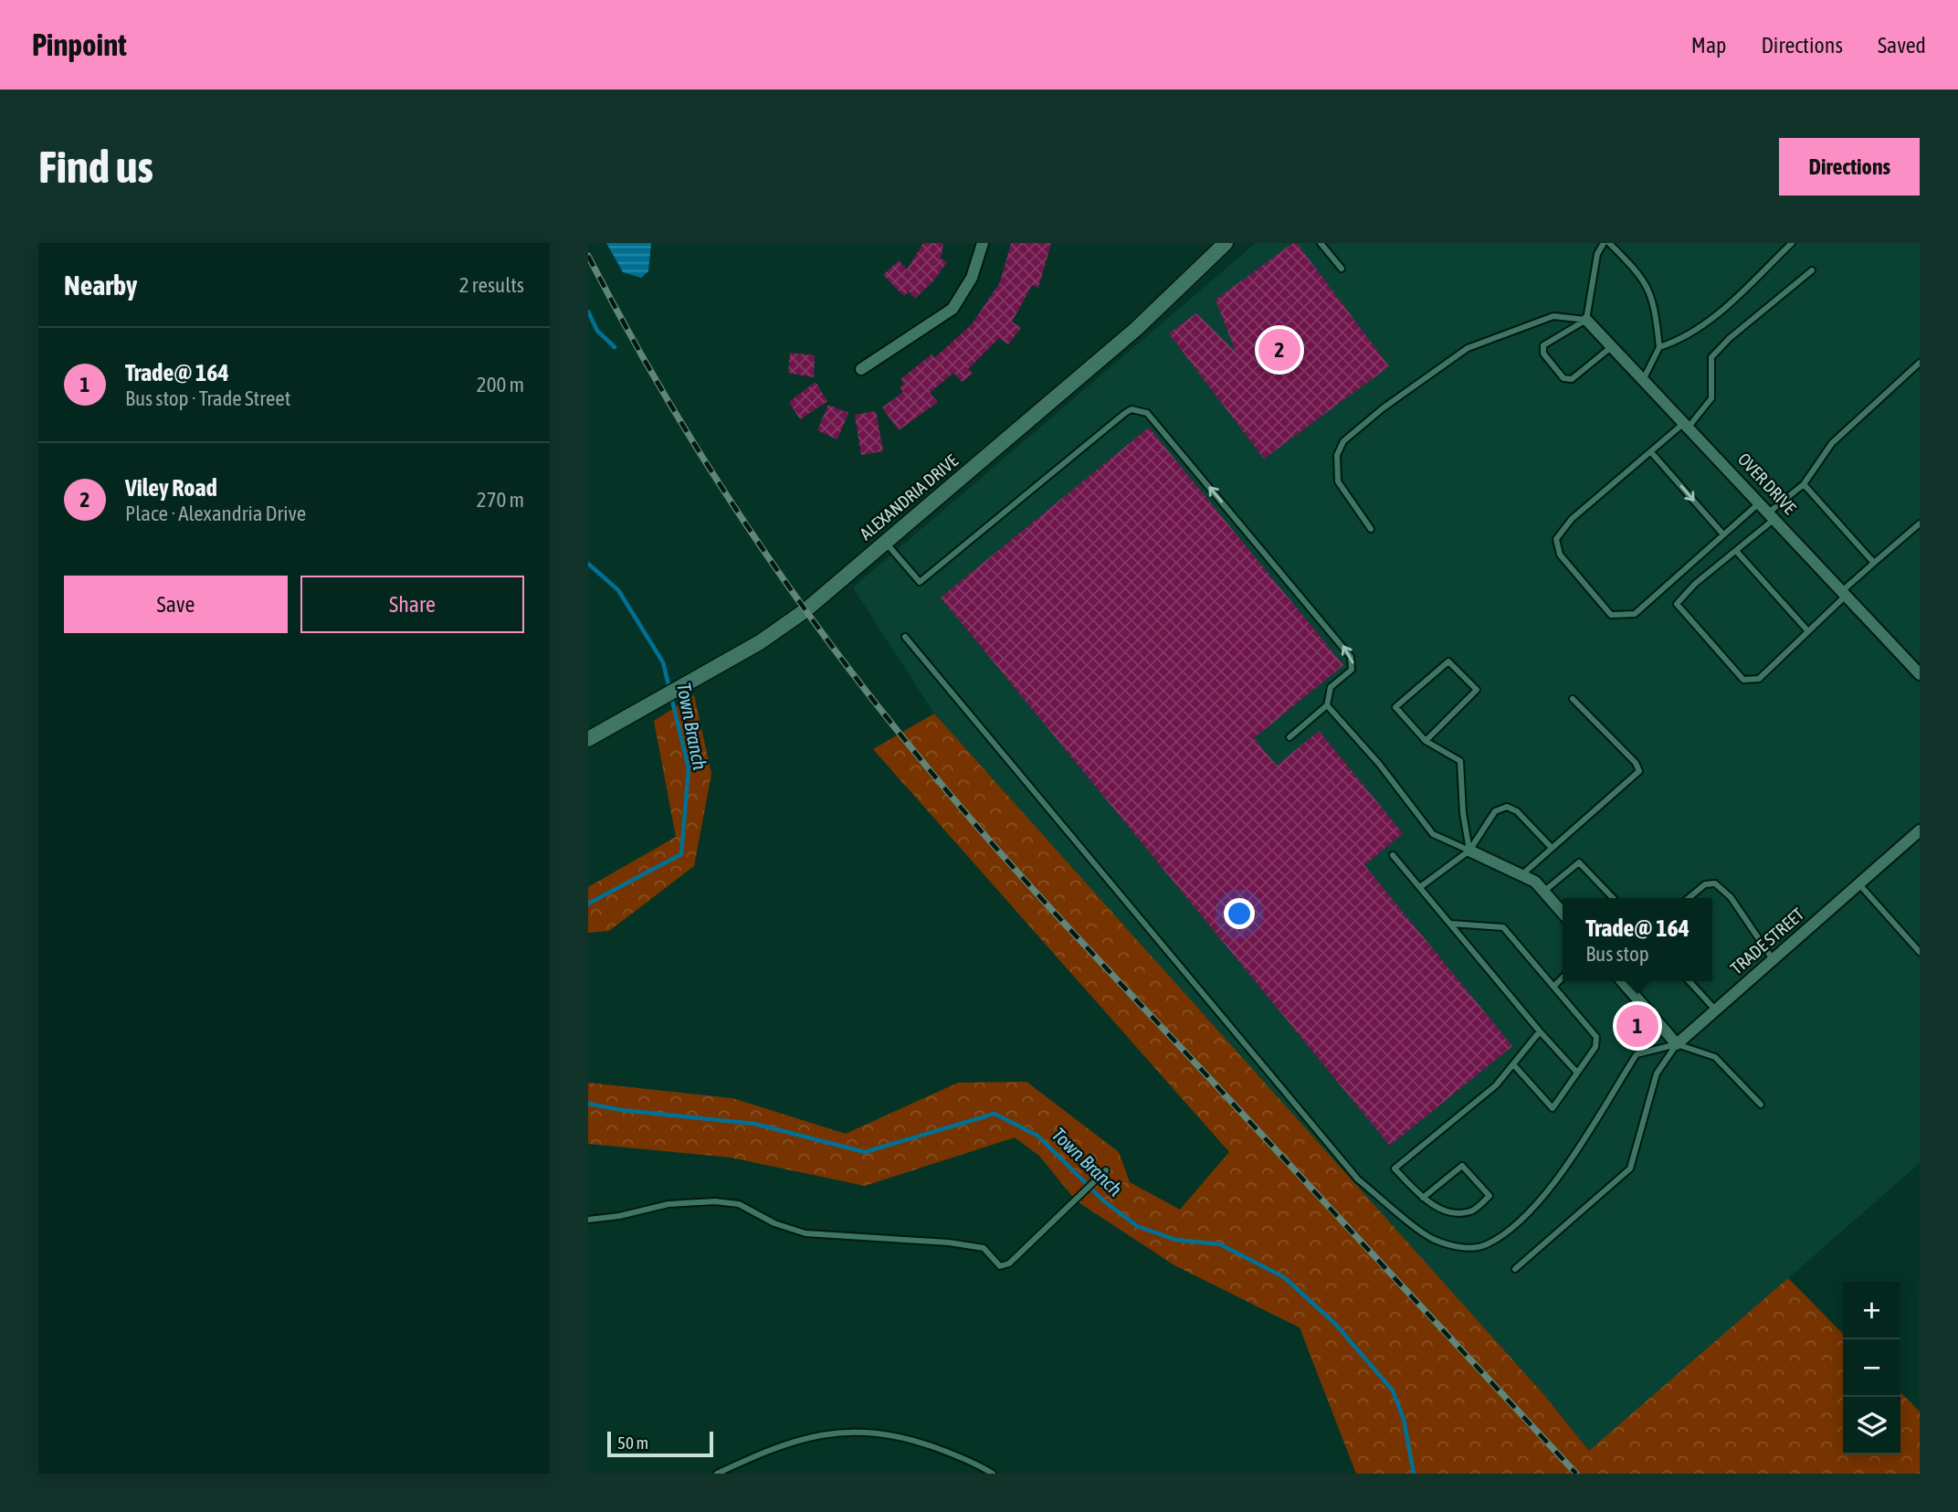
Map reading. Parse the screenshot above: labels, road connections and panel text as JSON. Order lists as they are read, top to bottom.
{
  "streets": {
    "street": ["OVER DRIVE", "ALEXANDRIA DRIVE", "TRADE STREET"]
  },
  "water": ["Town Branch"],
  "scale_bar": "50 m",
  "page": {
    "header": "Pinpoint",
    "nav": ["Map", "Directions", "Saved"],
    "buttons": [
      "Directions",
      ["Save", "Share"]
    ],
    "title": "Find us",
    "heading": ["Nearby", "2 results"],
    "pins": ["2", "1"],
    "list": [
      {
        "mark": "1",
        "name": "Trade@ 164",
        "note": "Bus stop · Trade Street",
        "value": "200 m"
      },
      {
        "mark": "2",
        "name": "Viley Road",
        "note": "Place · Alexandria Drive",
        "value": "270 m"
      }
    ],
    "popup": ["Trade@ 164", "Bus stop"],
    "map_buttons": ["+", "−"],
    "scale": "50 m"
  }
}
